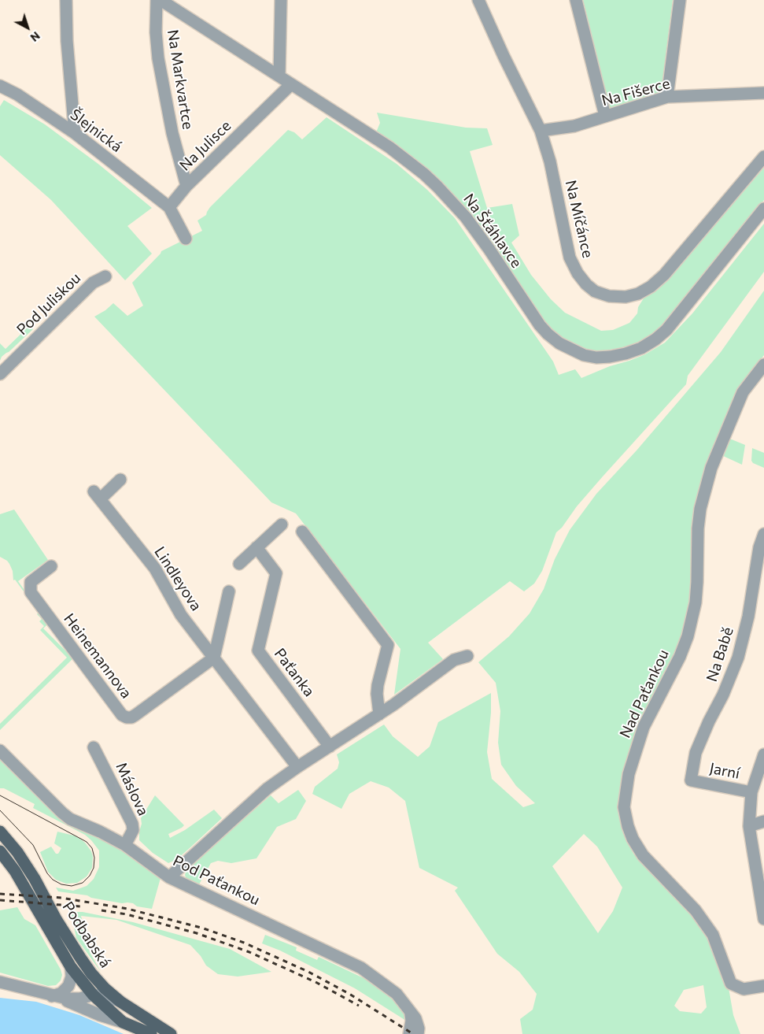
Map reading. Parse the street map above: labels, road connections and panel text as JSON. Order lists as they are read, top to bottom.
{
  "streets": {
    "main road": ["Podbabská"],
    "street": [
      "Na Markvartce",
      "Na Fišerce",
      "Šlejnická",
      "Na Julisce",
      "Na Míčánce",
      "Na Šťáhlavce",
      "Pod Juliskou",
      "Lindleyova",
      "Na Babě",
      "Heinemannova",
      "Paťanka",
      "Nad Paťankou",
      "Jarní",
      "Máslova",
      "Pod Paťankou"
    ]
  },
  "crossings": [
    ["Na Markvartce", "Na Julisce"],
    ["Na Fišerce", "Na Míčánce"],
    ["Šlejnická", "Na Julisce"],
    ["Na Julisce", "Na Šťáhlavce"],
    ["Lindleyova", "Heinemannova"],
    ["Na Babě", "Jarní"],
    ["Máslova", "Pod Paťankou"]
  ],
  "north": "bottom right"
}
